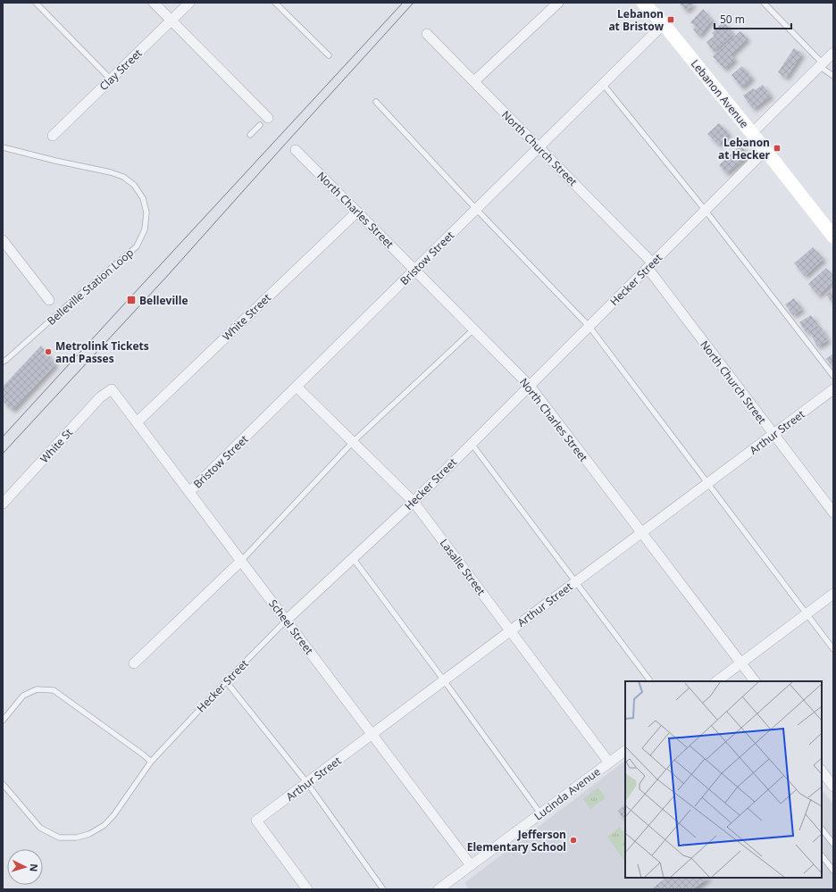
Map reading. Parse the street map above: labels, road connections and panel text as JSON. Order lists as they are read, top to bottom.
{
  "streets": {
    "main road": ["Lebanon Avenue"],
    "street": [
      "Clay Street",
      "North Church Street",
      "North Charles Street",
      "Bristow Street",
      "Hecker Street",
      "White Street",
      "Arthur Street",
      "White St",
      "Lasalle Street",
      "Scheel Street",
      "Lucinda Avenue"
    ],
    "lane": ["Belleville Station Loop"]
  },
  "crossings": [
    ["Lebanon Avenue", "Bristow Street"],
    ["Lebanon Avenue", "Hecker Street"],
    ["North Church Street", "Bristow Street"],
    ["North Church Street", "Hecker Street"],
    ["North Church Street", "Arthur Street"],
    ["North Charles Street", "Bristow Street"],
    ["North Charles Street", "Hecker Street"],
    ["North Charles Street", "White Street"],
    ["North Charles Street", "Arthur Street"],
    ["Bristow Street", "Lasalle Street"],
    ["Bristow Street", "Scheel Street"],
    ["Hecker Street", "Lasalle Street"],
    ["Hecker Street", "Scheel Street"],
    ["White Street", "Scheel Street"],
    ["Arthur Street", "Lasalle Street"],
    ["Arthur Street", "Scheel Street"],
    ["White St", "Scheel Street"],
    ["Lasalle Street", "Lucinda Avenue"],
    ["Scheel Street", "Lucinda Avenue"]
  ],
  "places": {
    "transit": ["Lebanon at Bristow", "Lebanon at Hecker", "Belleville"],
    "other": ["Metrolink Tickets and Passes", "Jefferson Elementary School"]
  },
  "scale_bar": "50 m",
  "north": "right"
}
